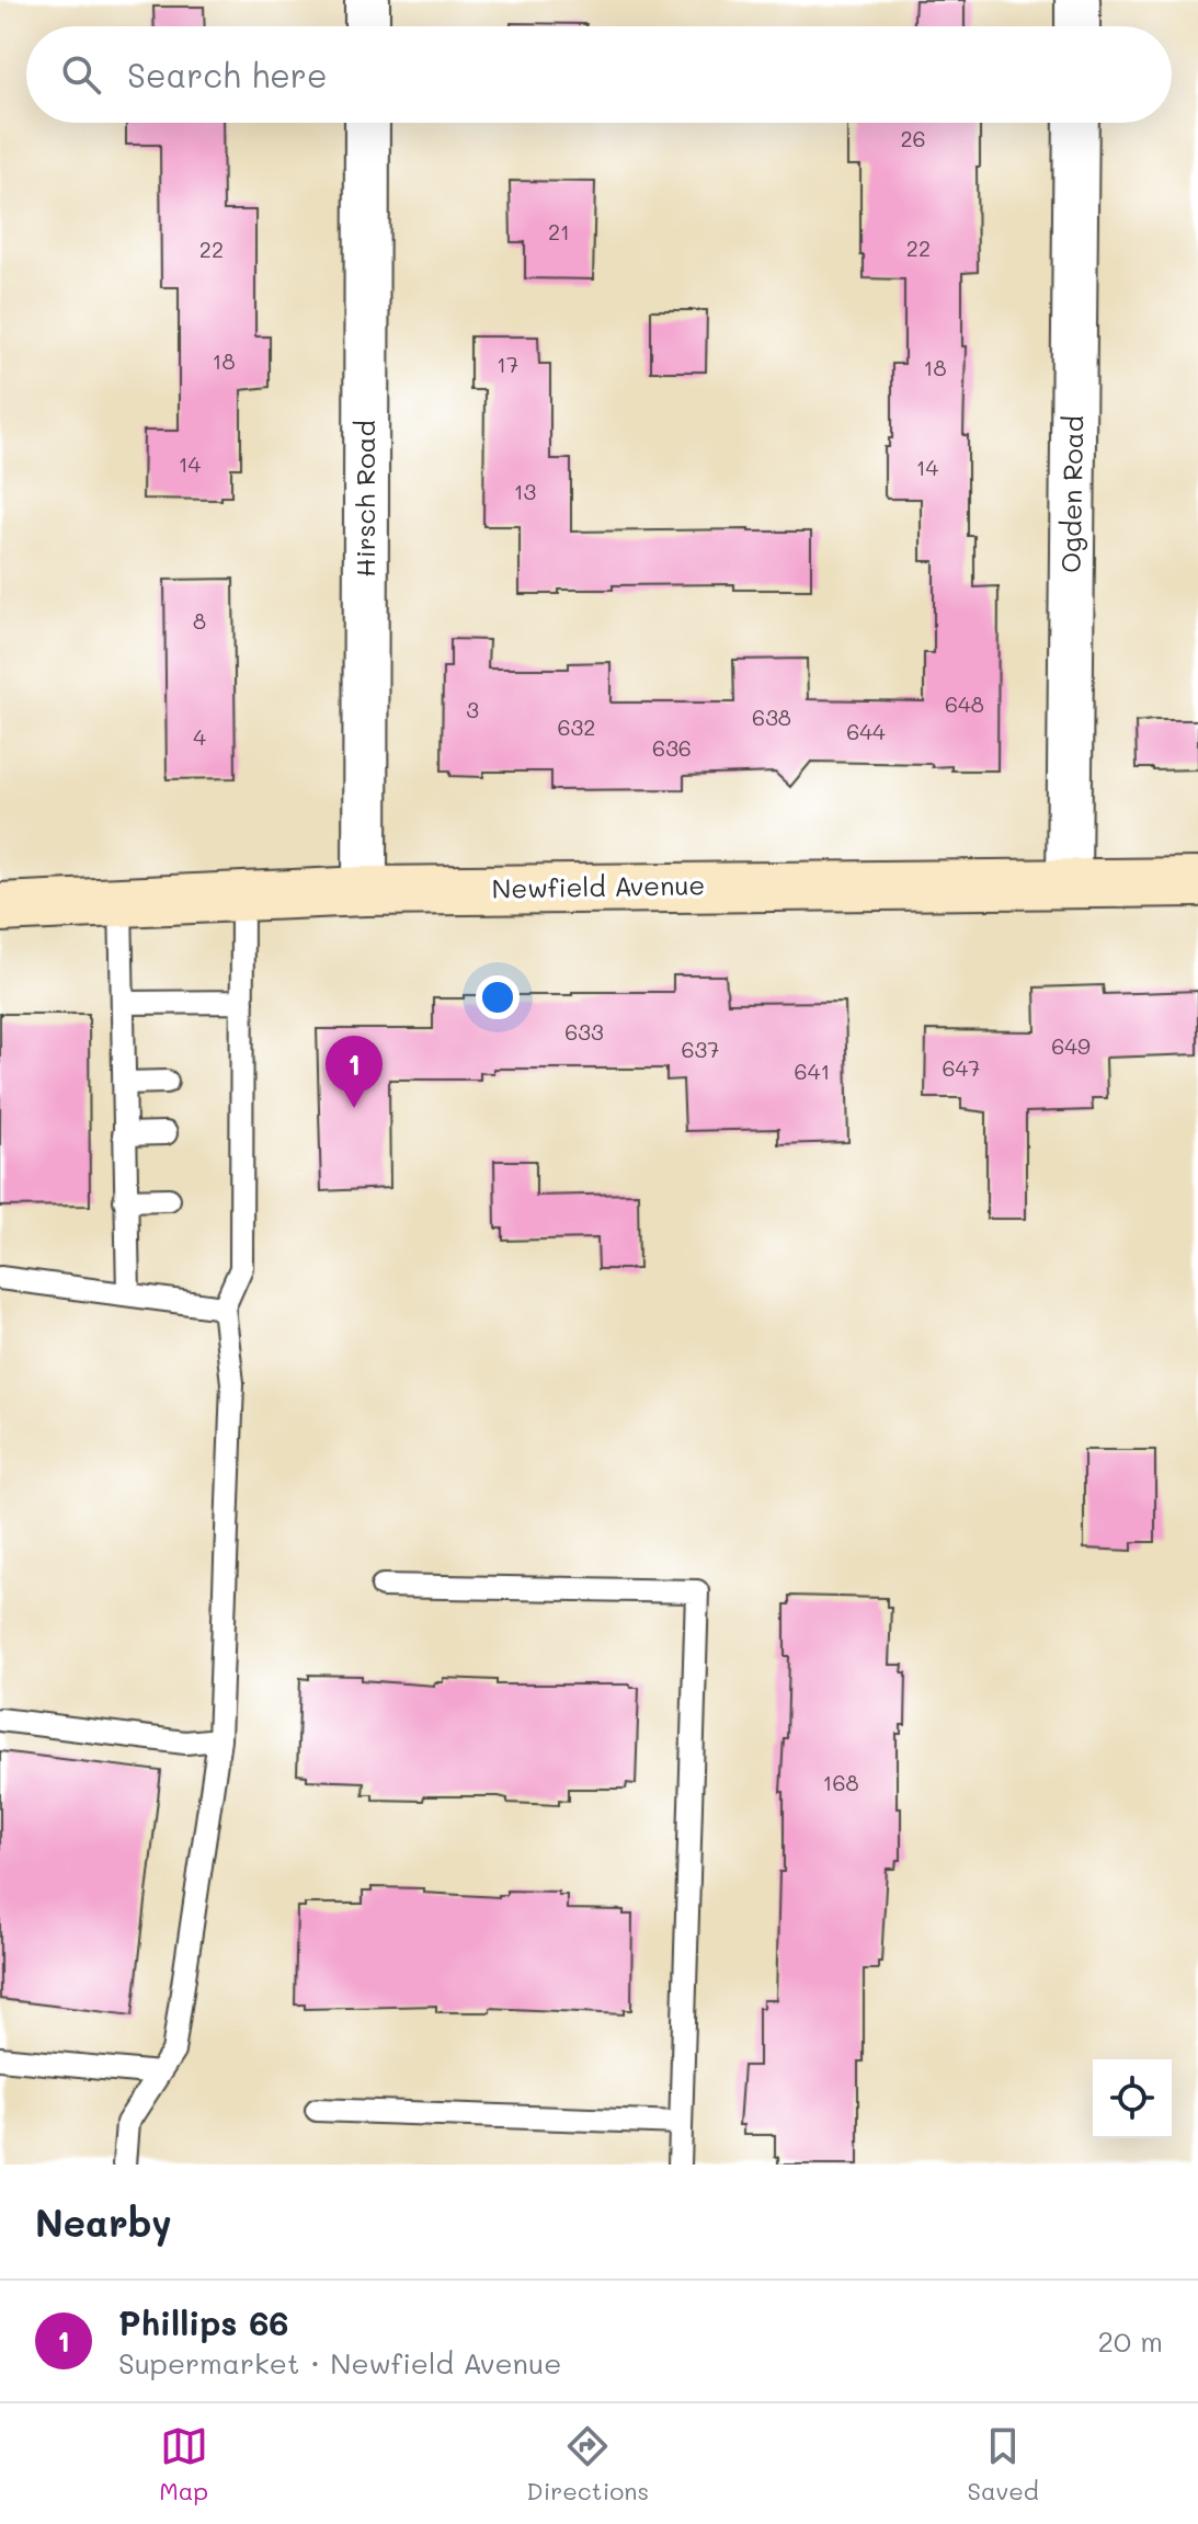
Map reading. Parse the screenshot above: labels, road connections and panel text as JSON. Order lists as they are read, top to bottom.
{
  "streets": {
    "main road": ["Newfield Avenue"],
    "street": ["Ogden Road", "Hirsch Road"]
  },
  "crossings": [
    ["Ogden Road", "Newfield Avenue"],
    ["Hirsch Road", "Newfield Avenue"]
  ],
  "house_numbers": [
    "26",
    "21",
    "22",
    "22",
    "18",
    "17",
    "18",
    "14",
    "14",
    "13",
    "8",
    "648",
    "3",
    "638",
    "632",
    "644",
    "4",
    "636",
    "633",
    "649",
    "637",
    "647",
    "641",
    "168"
  ],
  "page": {
    "search": "Search here",
    "pins": "1",
    "heading": "Nearby",
    "list": [
      {
        "mark": "1",
        "name": "Phillips 66",
        "note": "Supermarket · Newfield Avenue",
        "value": "20 m"
      }
    ],
    "nav": ["Map", "Directions", "Saved"]
  }
}
